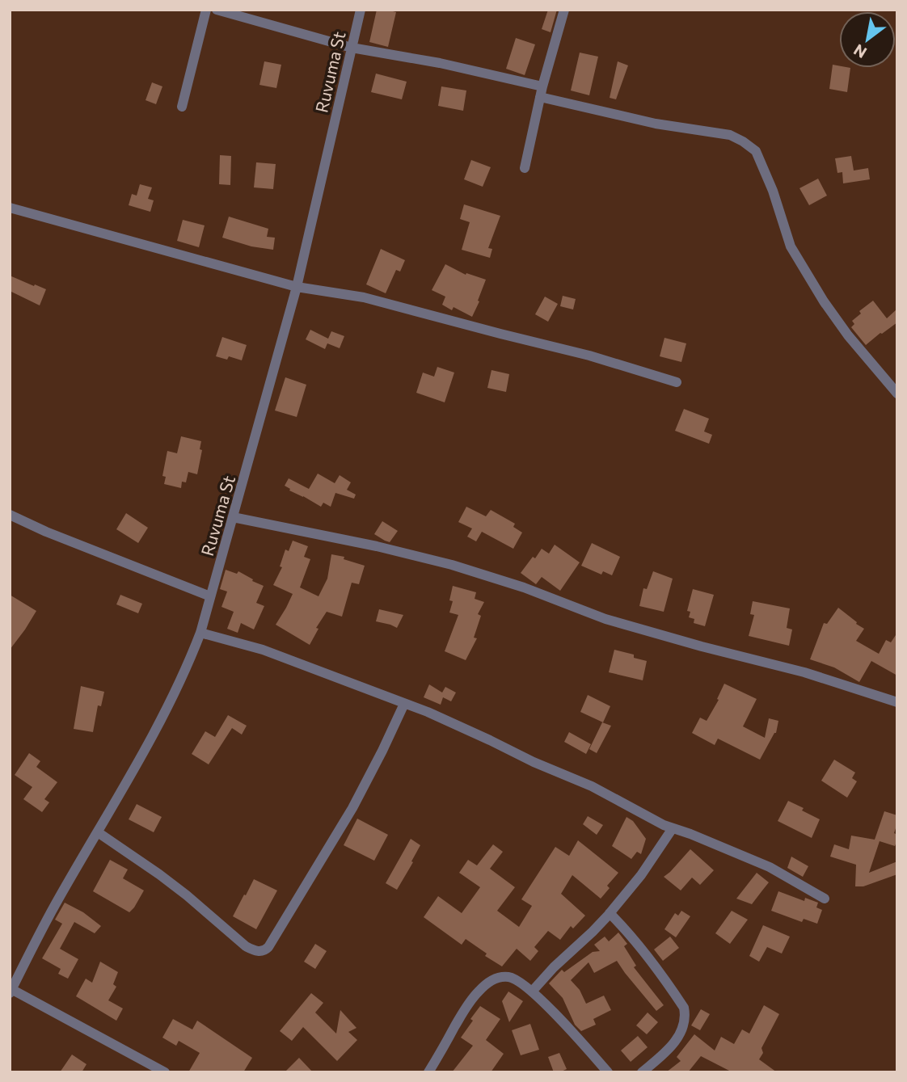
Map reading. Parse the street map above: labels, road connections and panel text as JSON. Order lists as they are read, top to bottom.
{
  "streets": {
    "street": ["Ruvuma St"]
  },
  "north": "bottom left"
}
